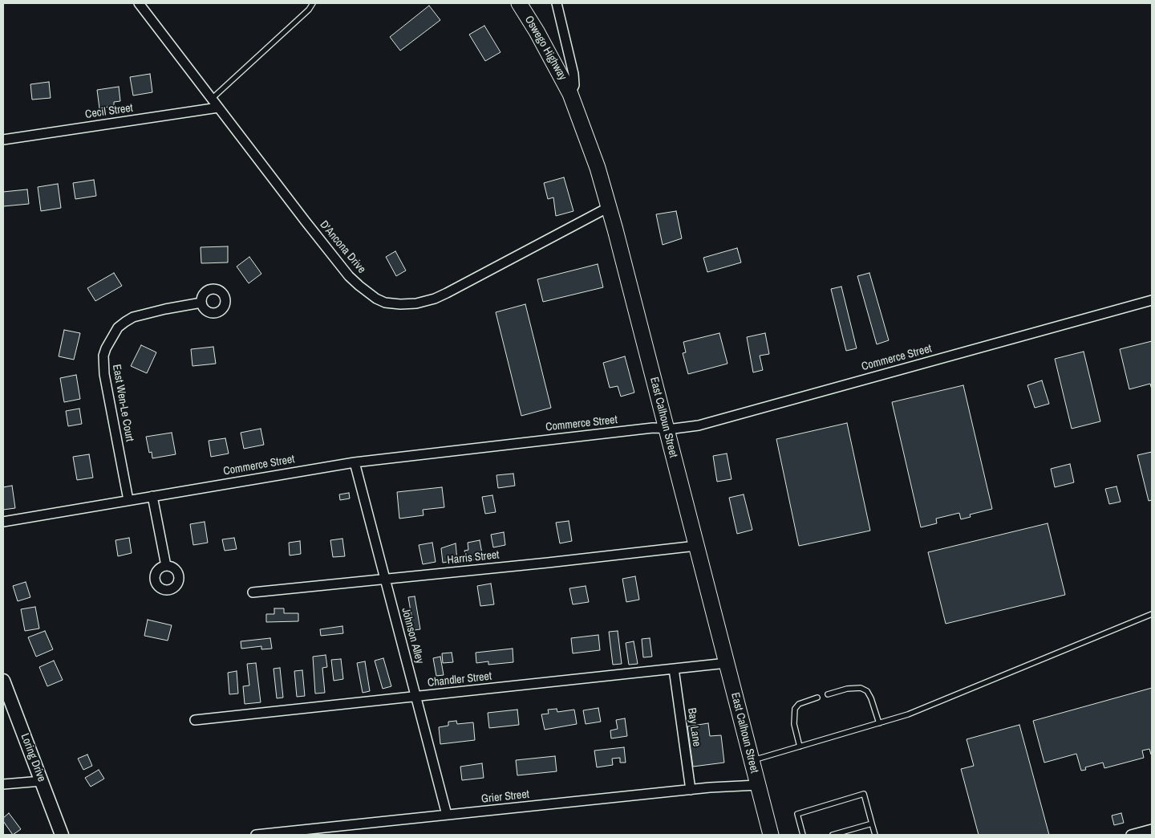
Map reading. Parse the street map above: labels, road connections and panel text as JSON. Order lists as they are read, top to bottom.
{
  "streets": {
    "main road": ["Oswego Highway", "East Calhoun Street"],
    "street": [
      "Cecil Street",
      "D'Ancona Drive",
      "Commerce Street",
      "East Wen-Le Court",
      "Harris Street",
      "Johnson Alley",
      "Chandler Street",
      "Bay Lane",
      "Loring Drive",
      "Grier Street"
    ]
  },
  "crossings": [
    ["Oswego Highway", "East Calhoun Street"],
    ["Cecil Street", "D'Ancona Drive"],
    ["D'Ancona Drive", "East Calhoun Street"],
    ["Commerce Street", "East Wen-Le Court"],
    ["Commerce Street", "East Calhoun Street"],
    ["Commerce Street", "Johnson Alley"],
    ["East Calhoun Street", "Harris Street"],
    ["East Calhoun Street", "Chandler Street"],
    ["East Calhoun Street", "Grier Street"],
    ["Harris Street", "Johnson Alley"],
    ["Johnson Alley", "Chandler Street"],
    ["Johnson Alley", "Grier Street"],
    ["Chandler Street", "Bay Lane"],
    ["Bay Lane", "Grier Street"]
  ]
}
